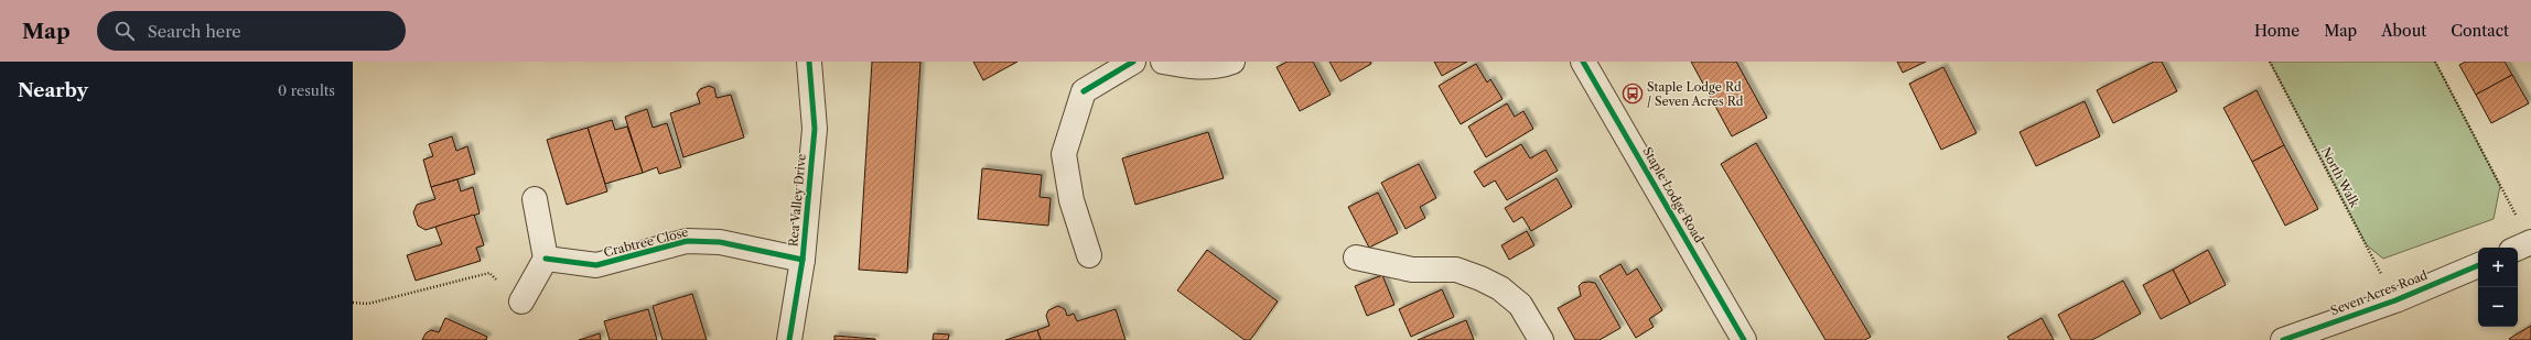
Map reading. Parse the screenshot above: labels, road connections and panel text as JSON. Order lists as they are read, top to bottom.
{
  "streets": {
    "street": [
      "Staple Lodge Road",
      "Rea Valley Drive",
      "Crabtree Close",
      "Seven Acres Road"
    ],
    "path": ["North Walk"]
  },
  "crossings": [
    ["North Walk", "Seven Acres Road"],
    ["Rea Valley Drive", "Crabtree Close"]
  ],
  "places": {
    "bus stop": ["Staple Lodge Rd / Seven Acres Rd"]
  },
  "page": {
    "header": "Map",
    "search": "Search here",
    "nav": [
      "Home",
      "Map",
      "About",
      "Contact"
    ],
    "heading": ["Nearby", "0 results"],
    "map_buttons": ["+", "−"]
  }
}
